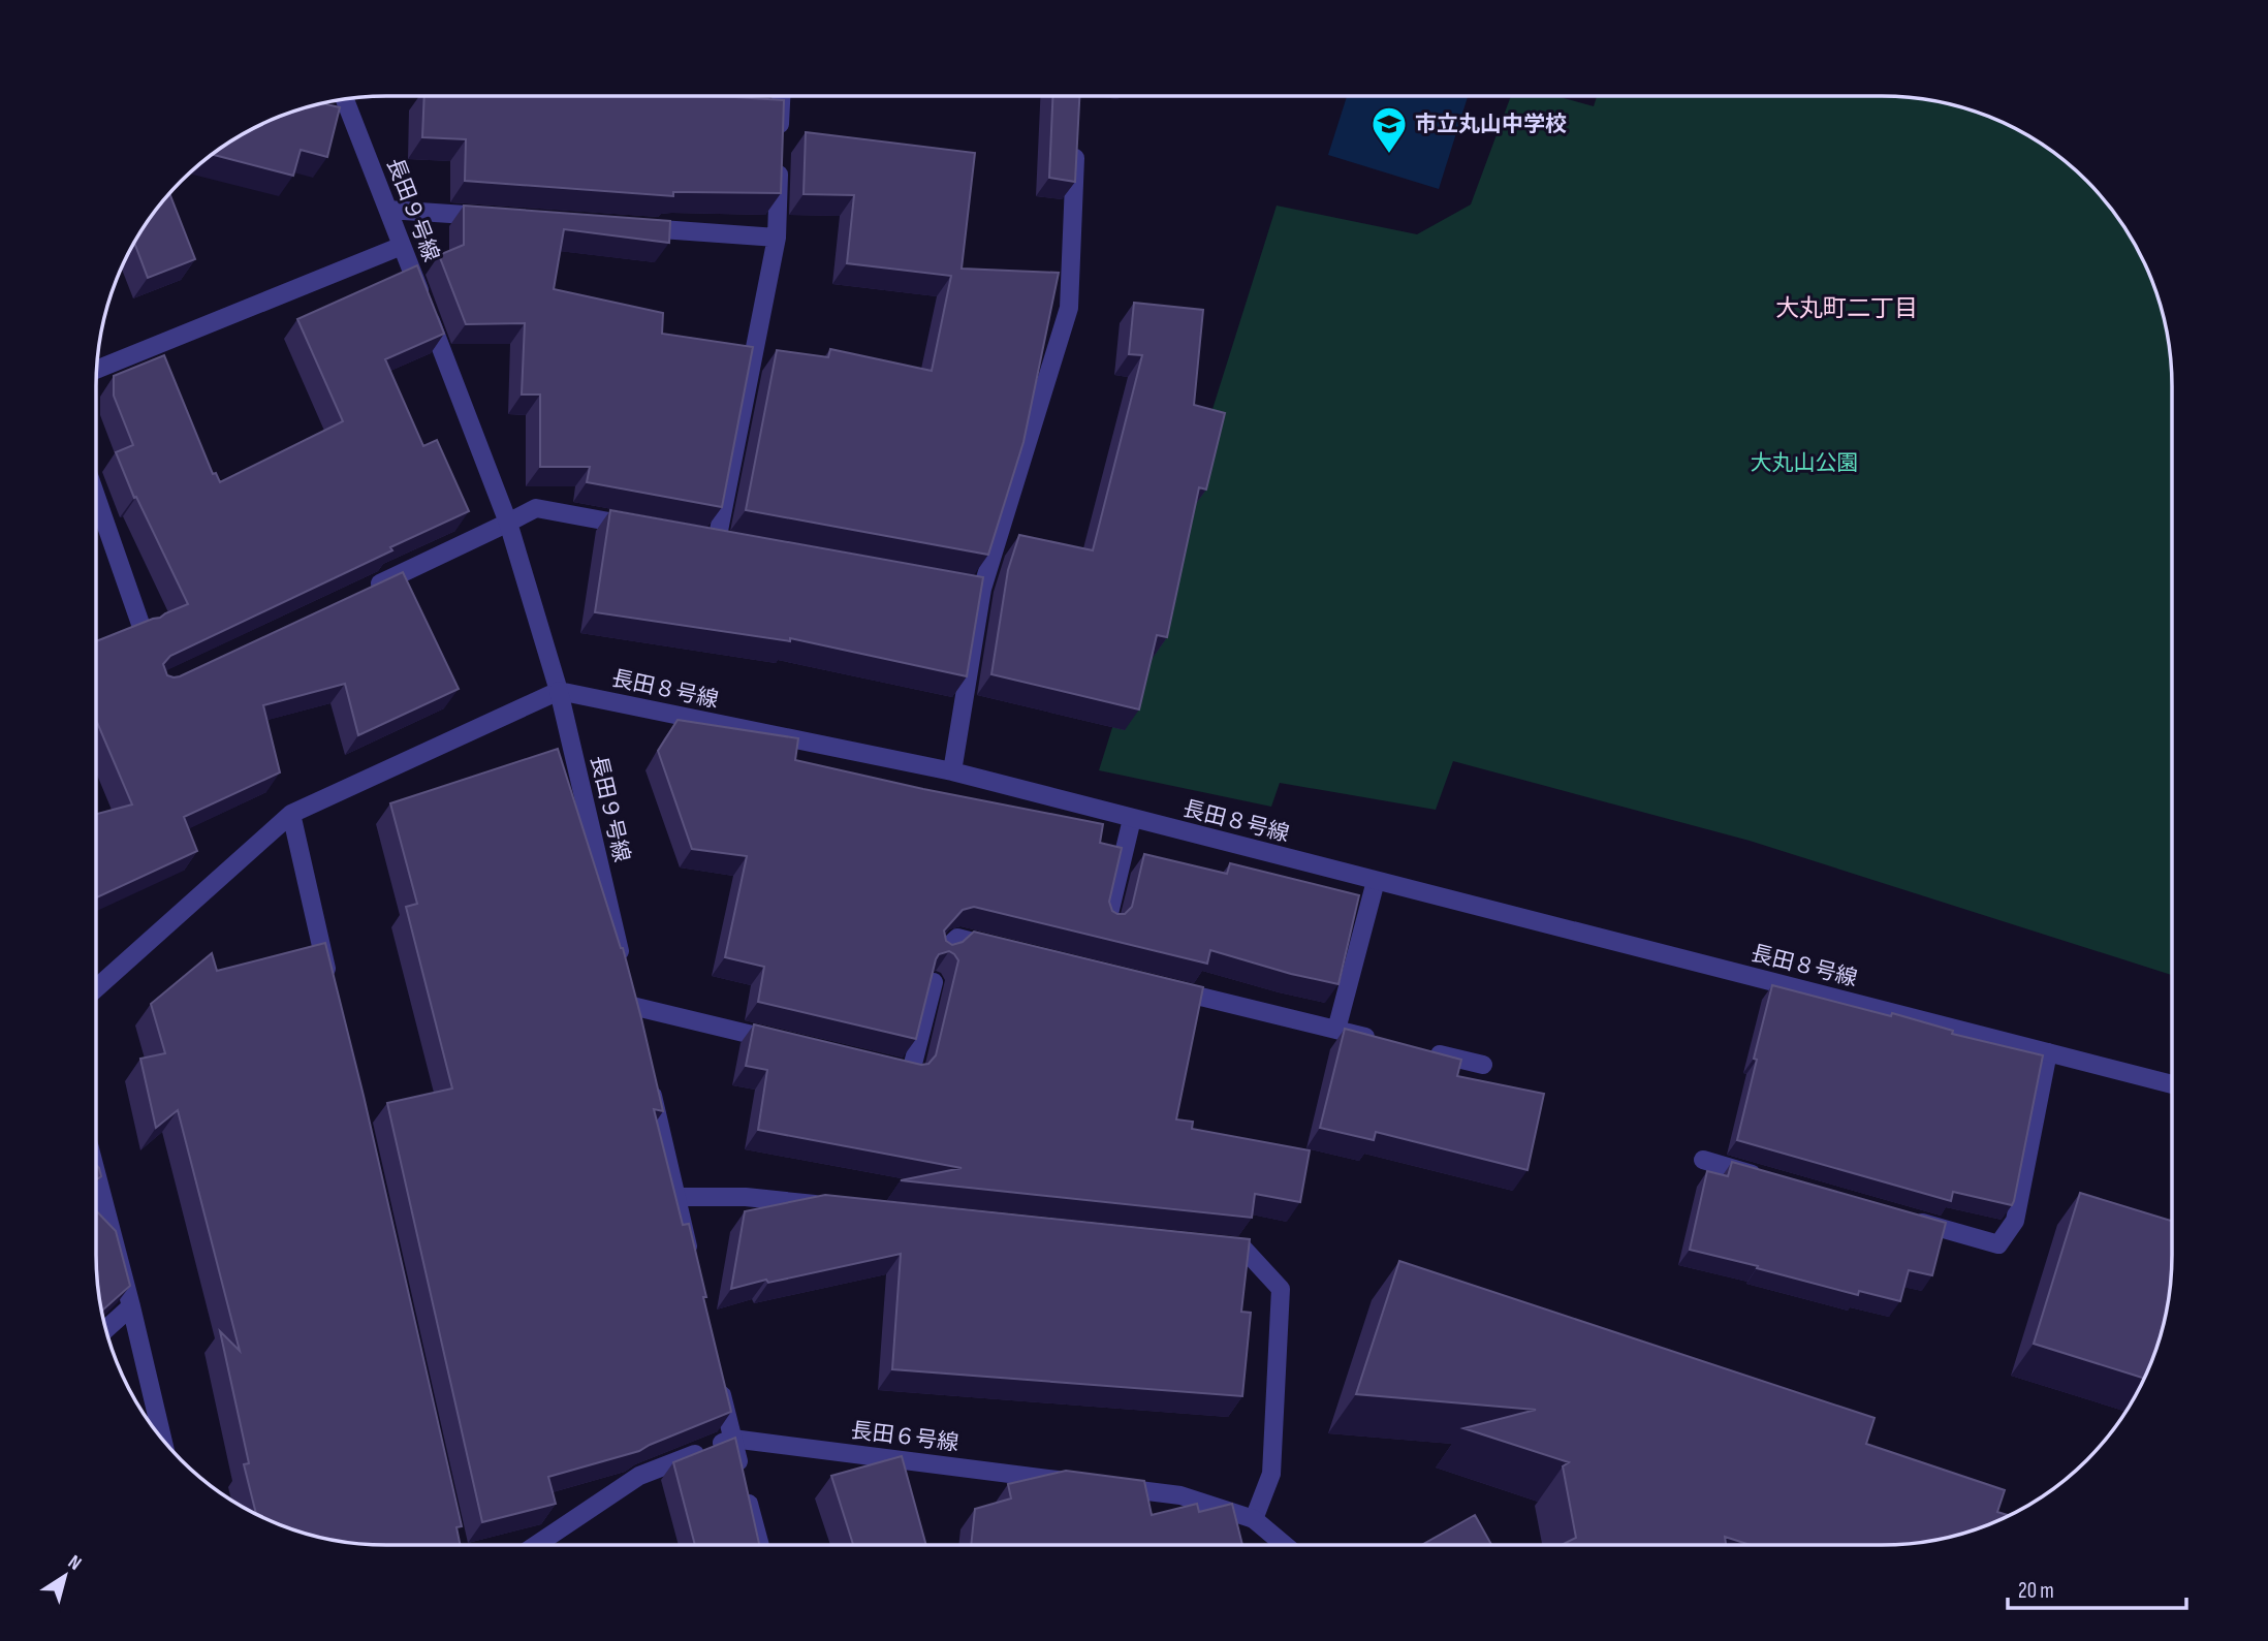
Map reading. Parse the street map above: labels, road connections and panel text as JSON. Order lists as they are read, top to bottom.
{
  "streets": {
    "street": ["長田９号線", "長田８号線", "長田６号線"]
  },
  "crossings": [
    ["長田９号線", "長田８号線"]
  ],
  "districts": ["大丸町二丁目"],
  "parks": ["大丸山公園"],
  "places": {
    "school or university": ["市立丸山中学校"]
  },
  "scale_bar": "20 m",
  "north": "top right"
}
